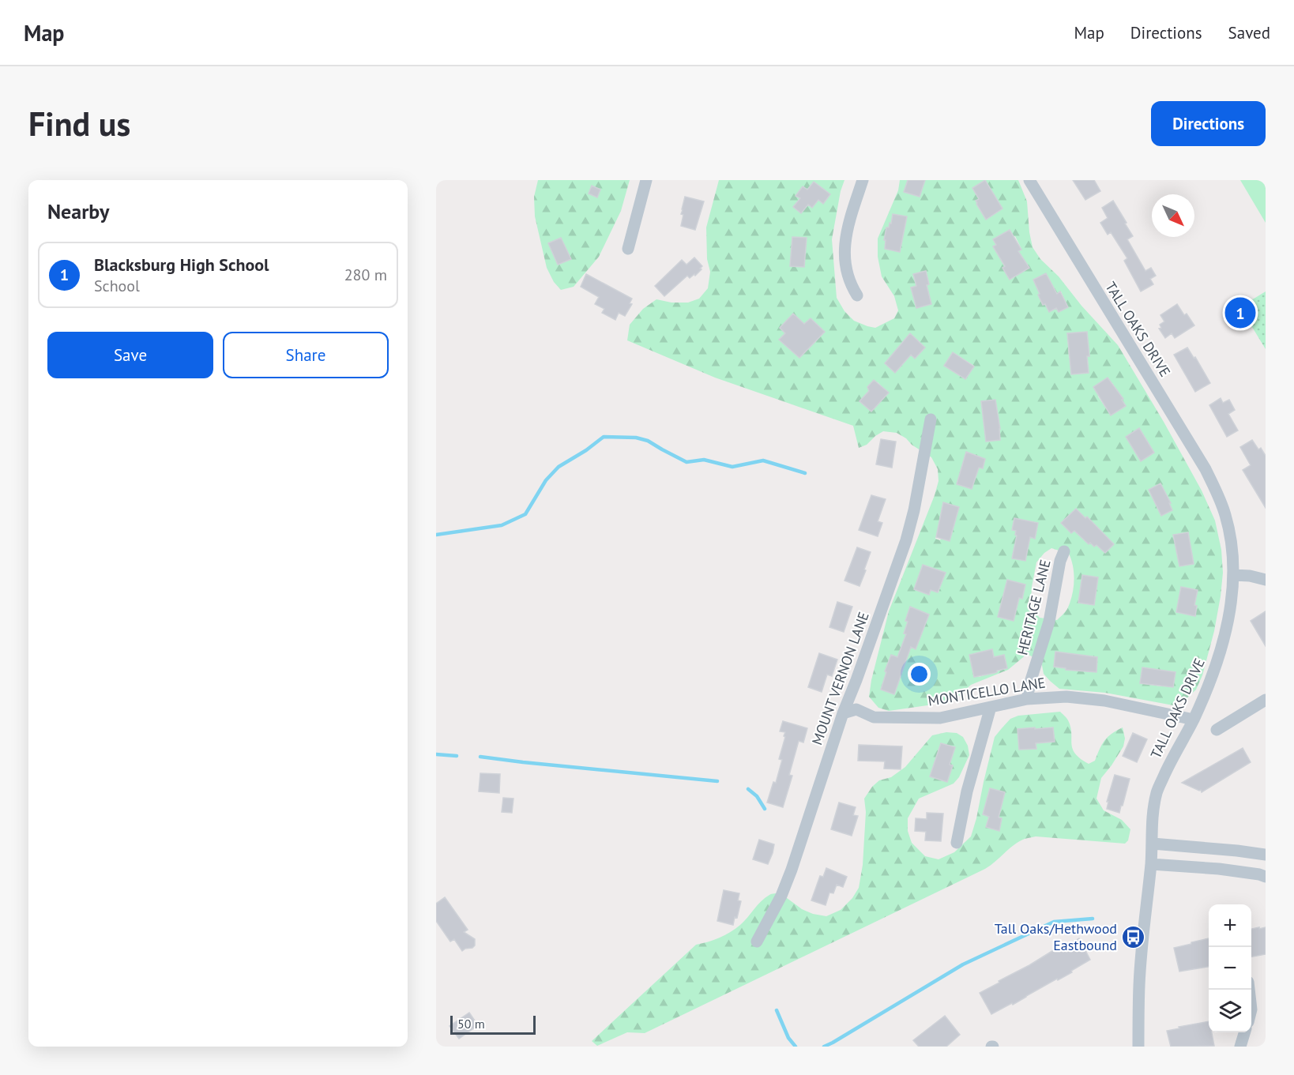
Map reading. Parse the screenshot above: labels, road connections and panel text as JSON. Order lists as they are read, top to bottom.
{
  "streets": {
    "street": [
      "TALL OAKS DRIVE",
      "HERITAGE LANE",
      "MOUNT VERNON LANE",
      "MONTICELLO LANE"
    ]
  },
  "crossings": [
    ["TALL OAKS DRIVE", "MONTICELLO LANE"],
    ["HERITAGE LANE", "MONTICELLO LANE"],
    ["MOUNT VERNON LANE", "MONTICELLO LANE"]
  ],
  "places": {
    "bus stop": ["Tall Oaks/Hethwood Eastbound"]
  },
  "scale_bar": "50 m",
  "north": "bottom right",
  "page": {
    "header": "Map",
    "nav": ["Map", "Directions", "Saved"],
    "buttons": [
      "Directions",
      ["Save", "Share"]
    ],
    "title": "Find us",
    "heading": "Nearby",
    "list": [
      {
        "mark": "1",
        "name": "Blacksburg High School",
        "note": "School",
        "value": "280 m"
      }
    ],
    "pins": "1",
    "map_buttons": ["+", "−"],
    "scale": "50 m"
  }
}
